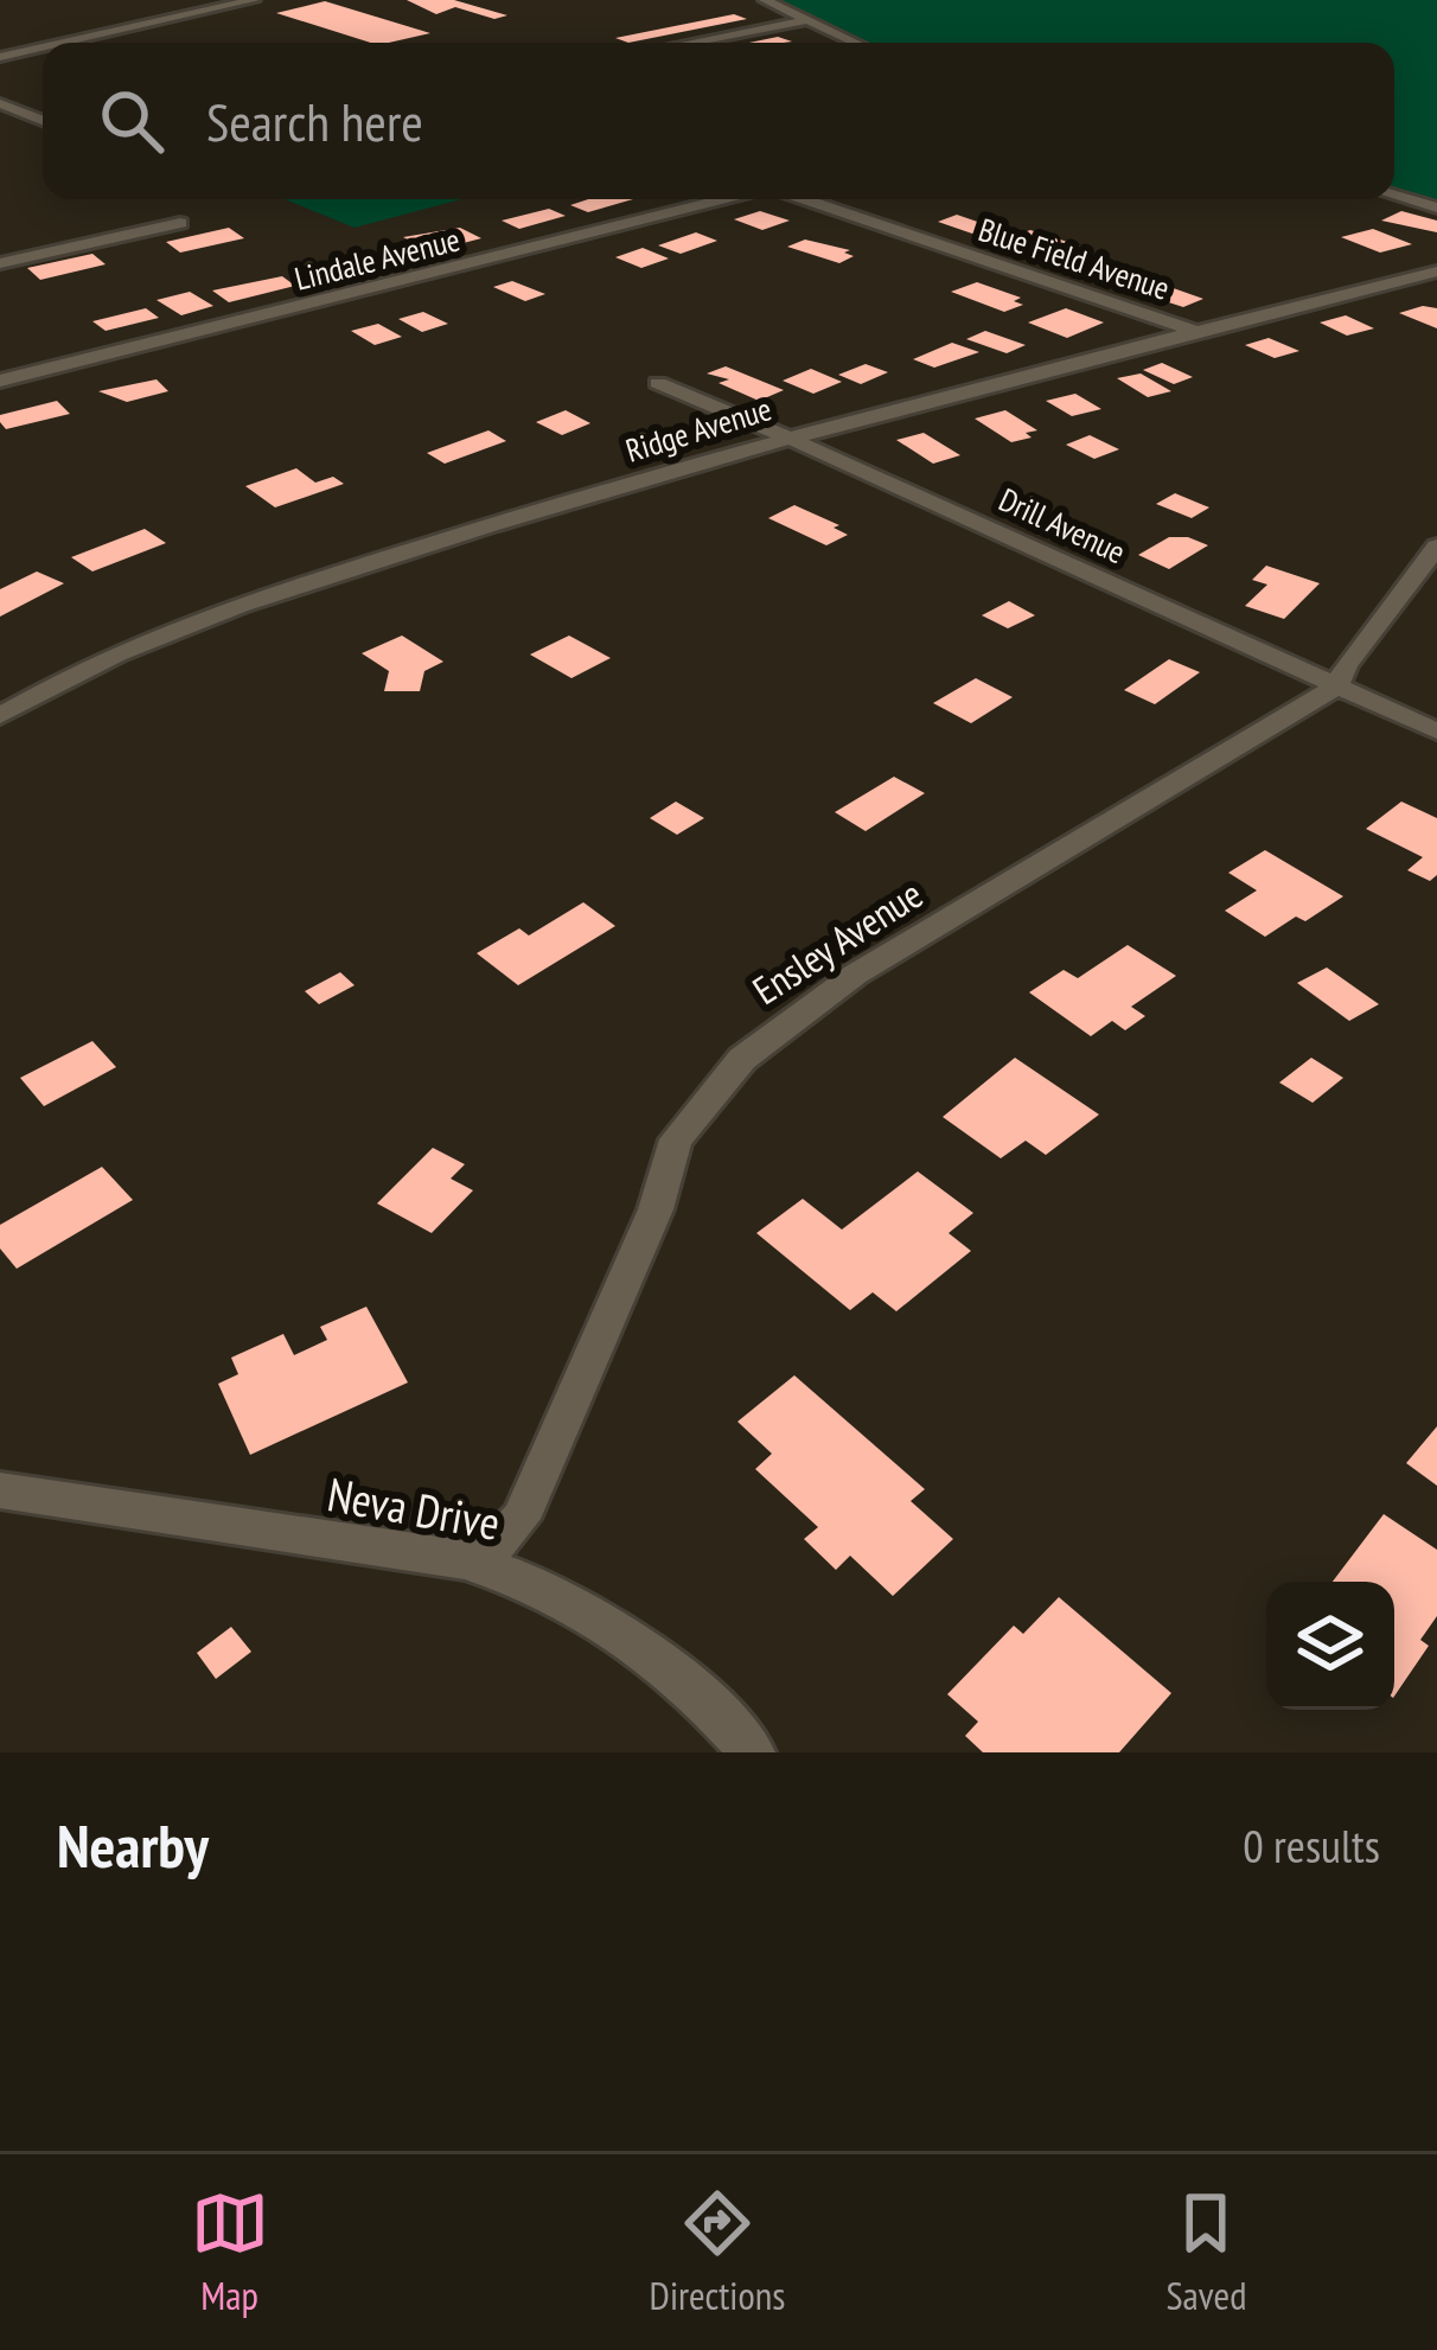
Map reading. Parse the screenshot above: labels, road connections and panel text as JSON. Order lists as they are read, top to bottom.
{
  "streets": {
    "street": [
      "Lindale Avenue",
      "Blue Field Avenue",
      "Ridge Avenue",
      "Drill Avenue",
      "Ensley Avenue",
      "Neva Drive"
    ]
  },
  "crossings": [
    ["Blue Field Avenue", "Ridge Avenue"],
    ["Ridge Avenue", "Drill Avenue"],
    ["Drill Avenue", "Ensley Avenue"],
    ["Ensley Avenue", "Neva Drive"]
  ],
  "page": {
    "search": "Search here",
    "heading": ["Nearby", "0 results"],
    "nav": ["Map", "Directions", "Saved"]
  }
}
